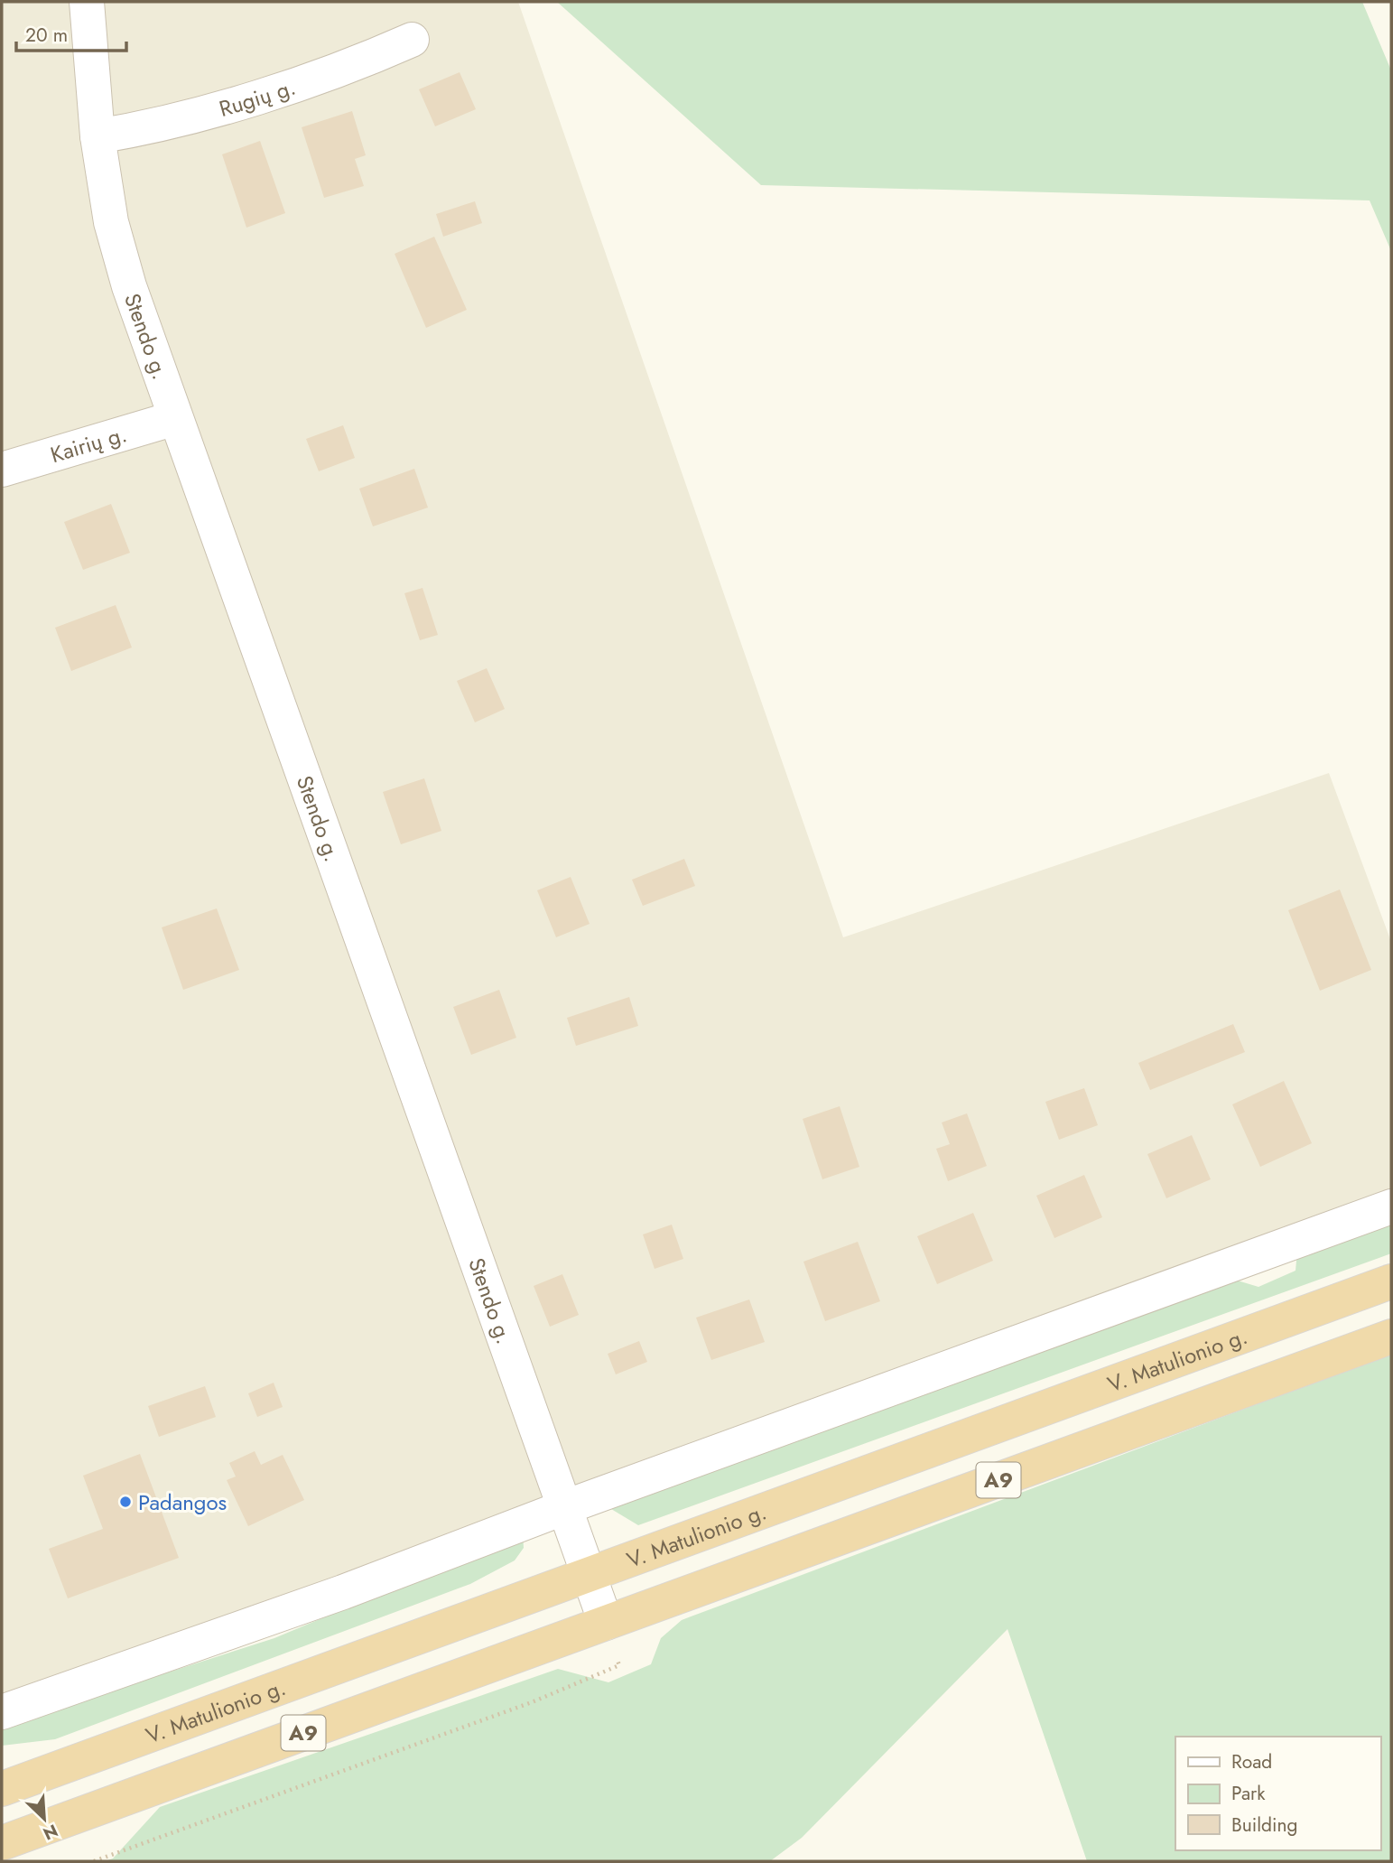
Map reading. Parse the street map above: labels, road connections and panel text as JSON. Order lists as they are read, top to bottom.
{
  "streets": {
    "highway": ["V. Matulionio g.", "A9"],
    "street": ["Rugių g.", "Stendo g.", "Kairių g."]
  },
  "crossings": [
    ["Rugių g.", "Stendo g."],
    ["Stendo g.", "Kairių g."],
    ["Stendo g.", "V. Matulionio g."],
    ["Stendo g.", "A9"]
  ],
  "places": ["Padangos"],
  "legend": ["Road", "Park", "Building"],
  "scale_bar": "20 m",
  "north": "bottom right"
}
